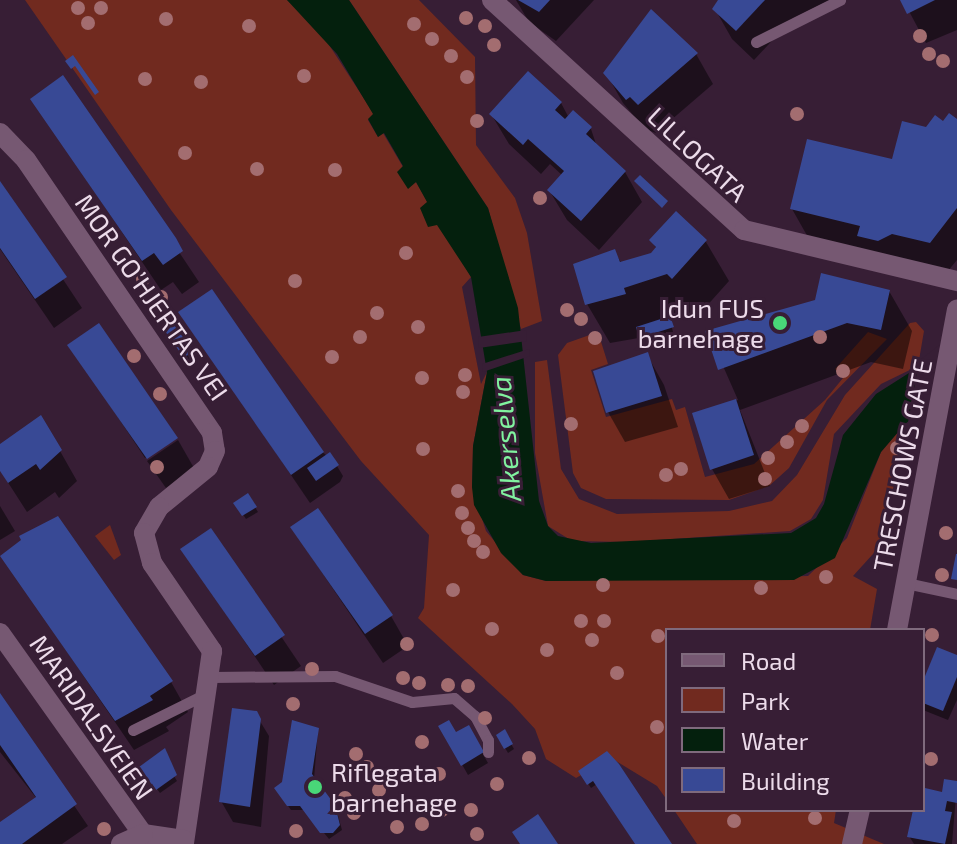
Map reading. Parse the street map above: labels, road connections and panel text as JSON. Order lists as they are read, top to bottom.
{
  "streets": {
    "street": [
      "LILLOGATA",
      "MOR GO’HJERTAS VEI",
      "TRESCHOWS GATE",
      "MARIDALSVEIEN"
    ]
  },
  "crossings": [
    ["MOR GO’HJERTAS VEI", "MARIDALSVEIEN"]
  ],
  "water": ["Akerselva"],
  "places": ["Idun FUS barnehage", "Riflegata barnehage"],
  "legend": [
    "Road",
    "Park",
    "Water",
    "Building"
  ]
}
